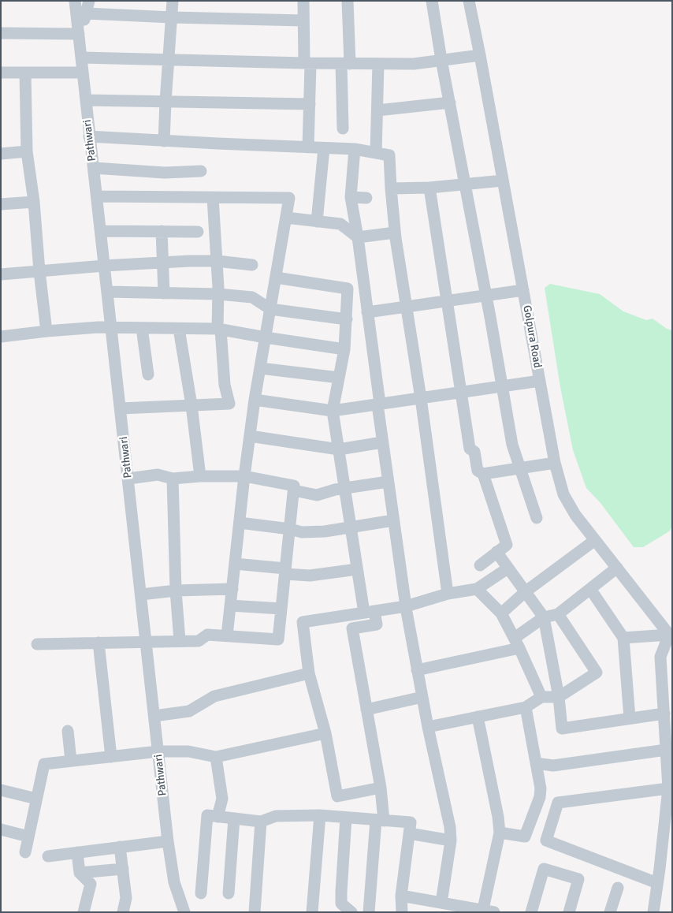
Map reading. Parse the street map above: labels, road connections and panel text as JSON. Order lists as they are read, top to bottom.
{
  "streets": {
    "street": ["Pathwari", "Golpura Road"]
  }
}
